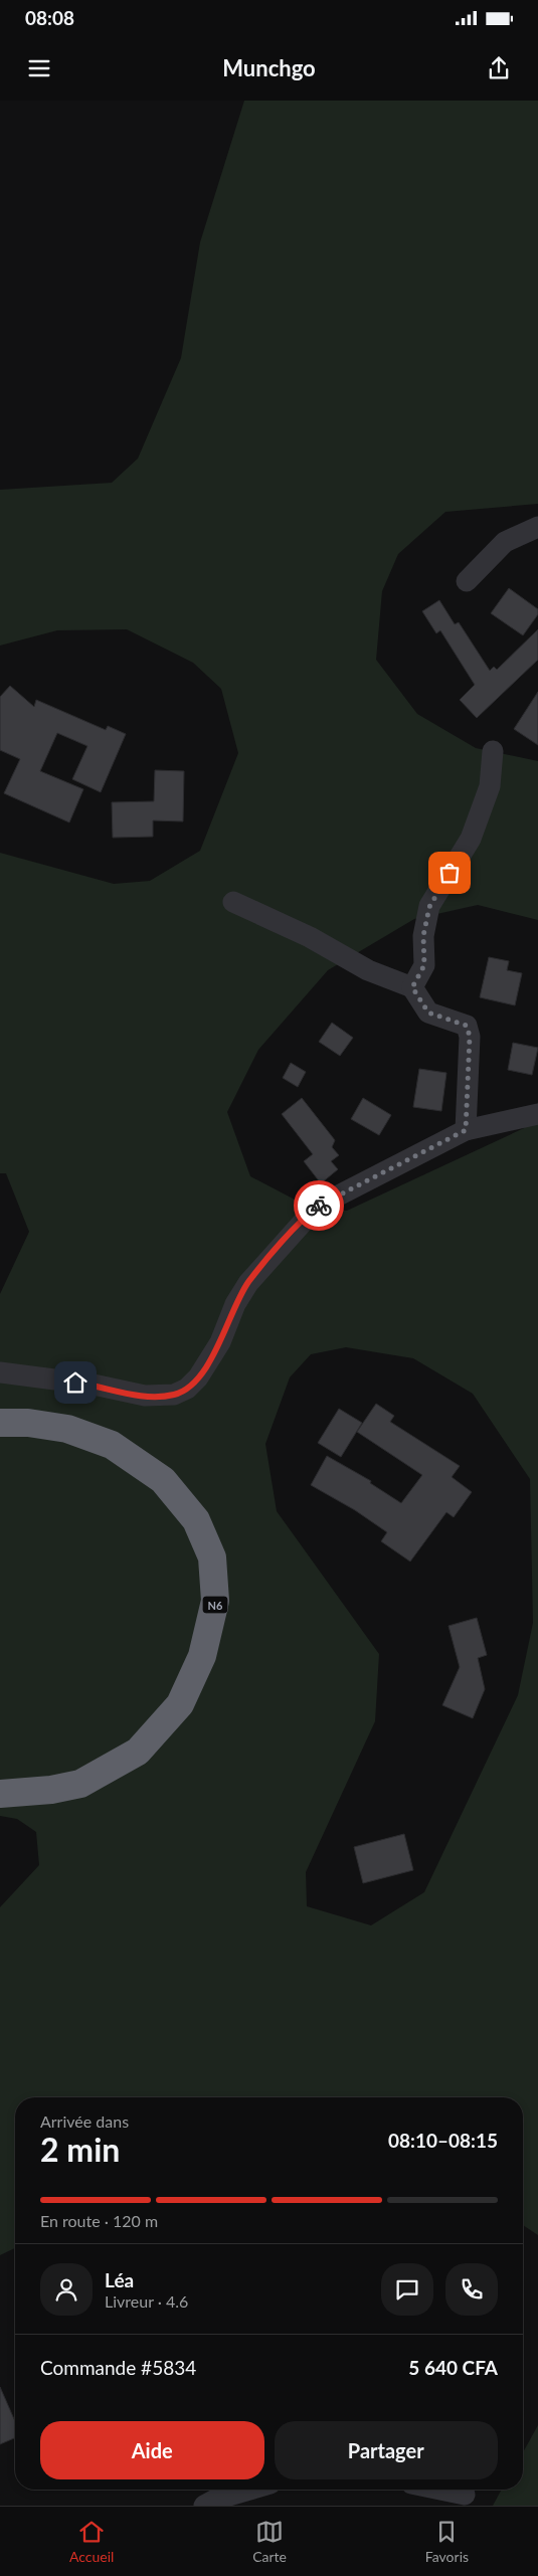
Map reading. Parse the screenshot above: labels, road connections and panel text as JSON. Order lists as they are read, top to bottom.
{
  "streets": {
    "highway": ["N6"]
  },
  "page": {
    "status": "08:08",
    "header": "Munchgo",
    "heading": ["2 min", "Arrivée dans", "08:10–08:15"],
    "panel": [
      "Léa",
      "Livreur · 4.6",
      "Commande #5834",
      "5 640 CFA"
    ],
    "bar": "En route · 120 m",
    "buttons": ["Aide", "Partager"],
    "tabs": ["Accueil", "Carte", "Favoris"]
  }
}
